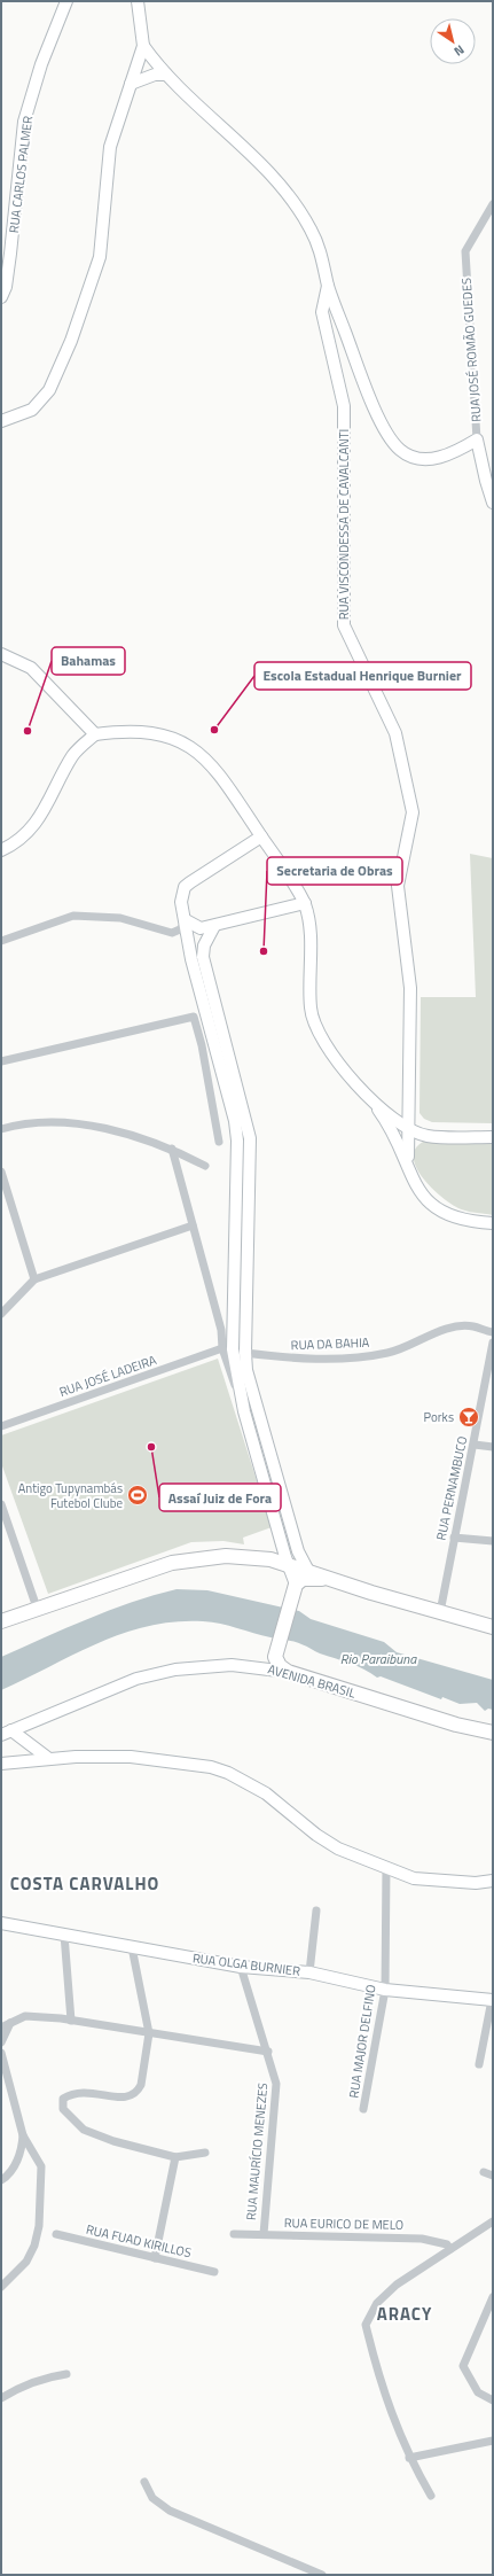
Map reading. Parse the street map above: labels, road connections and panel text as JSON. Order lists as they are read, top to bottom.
{
  "streets": {
    "highway": ["AVENIDA BRASIL"],
    "street": [
      "RUA CARLOS PALMER",
      "RUA JOSÉ ROMÃO GUEDES",
      "RUA VISCONDESSA DE CAVALCANTI",
      "RUA DA BAHIA",
      "RUA JOSÉ LADEIRA",
      "RUA PERNAMBUCO",
      "RUA OLGA BURNIER",
      "RUA MAJOR DELFINO",
      "RUA MAURÍCIO MENEZES",
      "RUA EURICO DE MELO",
      "RUA FUAD KIRILLOS"
    ]
  },
  "crossings": [
    ["RUA OLGA BURNIER", "RUA MAJOR DELFINO"],
    ["RUA OLGA BURNIER", "RUA MAURÍCIO MENEZES"],
    ["RUA MAURÍCIO MENEZES", "RUA EURICO DE MELO"]
  ],
  "districts": ["COSTA CARVALHO", "ARACY"],
  "water": ["Rio Paraibuna"],
  "places": {
    "other": [
      "Escola Estadual Henrique Burnier",
      "Bahamas",
      "Secretaria de Obras",
      "Assaí Juiz de Fora"
    ],
    "bar": ["Porks"],
    "sports": ["Antigo Tupynambás Futebol Clube"]
  },
  "north": "bottom right"
}
